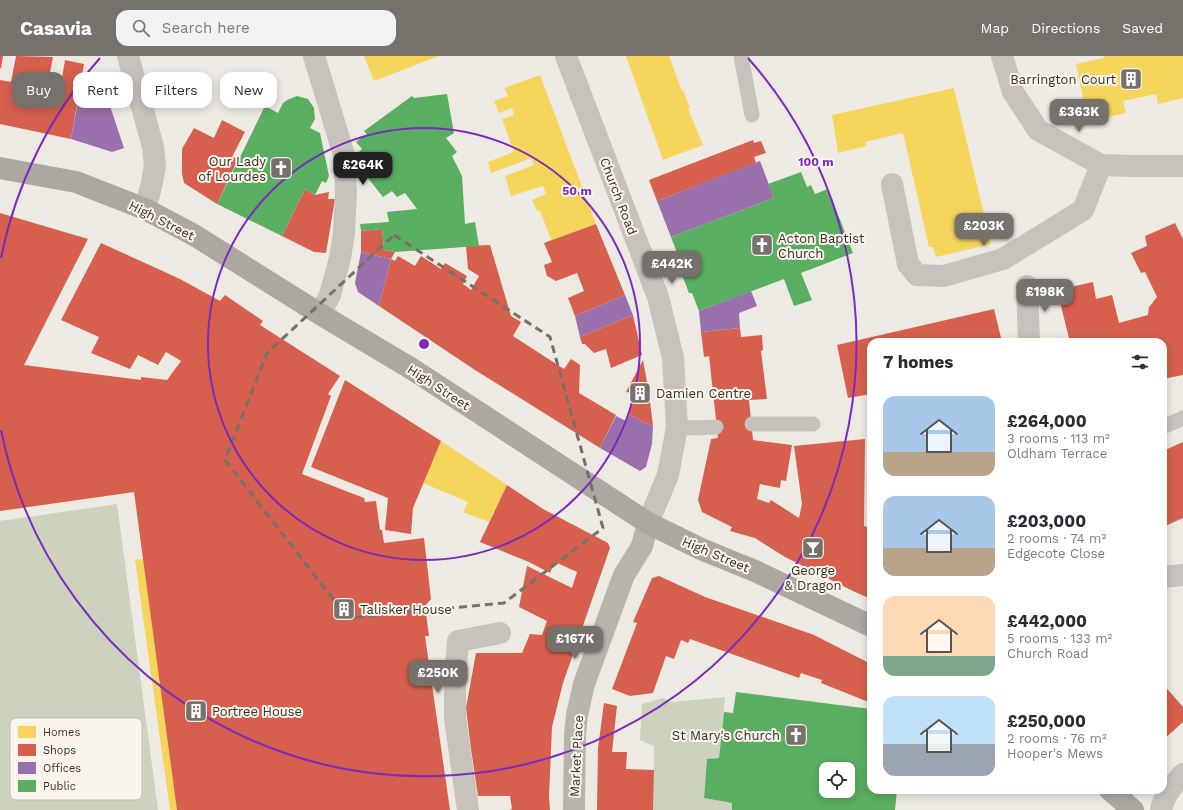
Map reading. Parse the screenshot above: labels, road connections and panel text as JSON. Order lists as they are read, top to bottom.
{
  "streets": {
    "main road": ["High Street"],
    "street": ["Church Road", "Market Place"]
  },
  "crossings": [
    ["Church Road", "High Street"],
    ["Church Road", "Market Place"],
    ["High Street", "Market Place"]
  ],
  "places": {
    "building": [
      "Barrington Court",
      "Damien Centre",
      "Talisker House",
      "Portree House"
    ],
    "church": ["Our Lady of Lourdes", "Acton Baptist Church", "St Mary's Church"],
    "bar": ["George & Dragon"]
  },
  "legend": [
    "Homes",
    "Shops",
    "Offices",
    "Public"
  ],
  "page": {
    "header": "Casavia",
    "search": "Search here",
    "nav": ["Map", "Directions", "Saved"],
    "chip": [
      "Buy",
      "Rent",
      "Filters",
      "New"
    ],
    "price": [
      "£363K",
      "£264K",
      "£203K",
      "£442K",
      "£198K",
      "£167K",
      "£250K"
    ],
    "heading": "7 homes",
    "list": [
      {
        "name": "£264,000",
        "note": "3 rooms · 113 m² · Oldham Terrace"
      },
      {
        "name": "£203,000",
        "note": "2 rooms · 74 m² · Edgecote Close"
      },
      {
        "name": "£442,000",
        "note": "5 rooms · 133 m² · Church Road"
      },
      {
        "name": "£250,000",
        "note": "2 rooms · 76 m² · Hooper's Mews"
      }
    ]
  },
  "rings": ["100 m", "50 m"]
}
